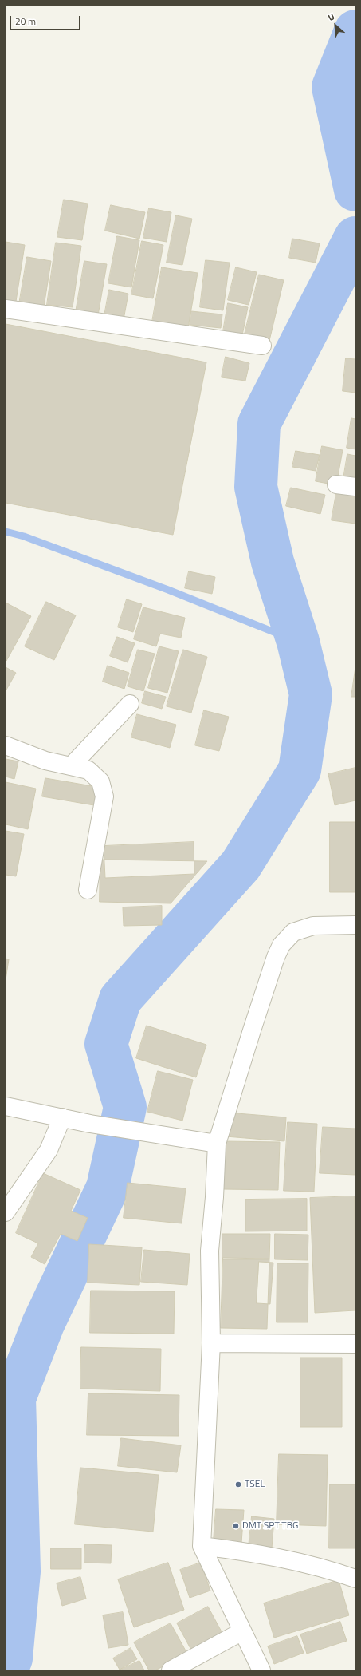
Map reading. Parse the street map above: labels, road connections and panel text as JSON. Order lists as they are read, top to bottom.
{
  "places": ["TSEL", "DMT SPT TBG"],
  "scale_bar": "20 m",
  "north": "top left"
}
